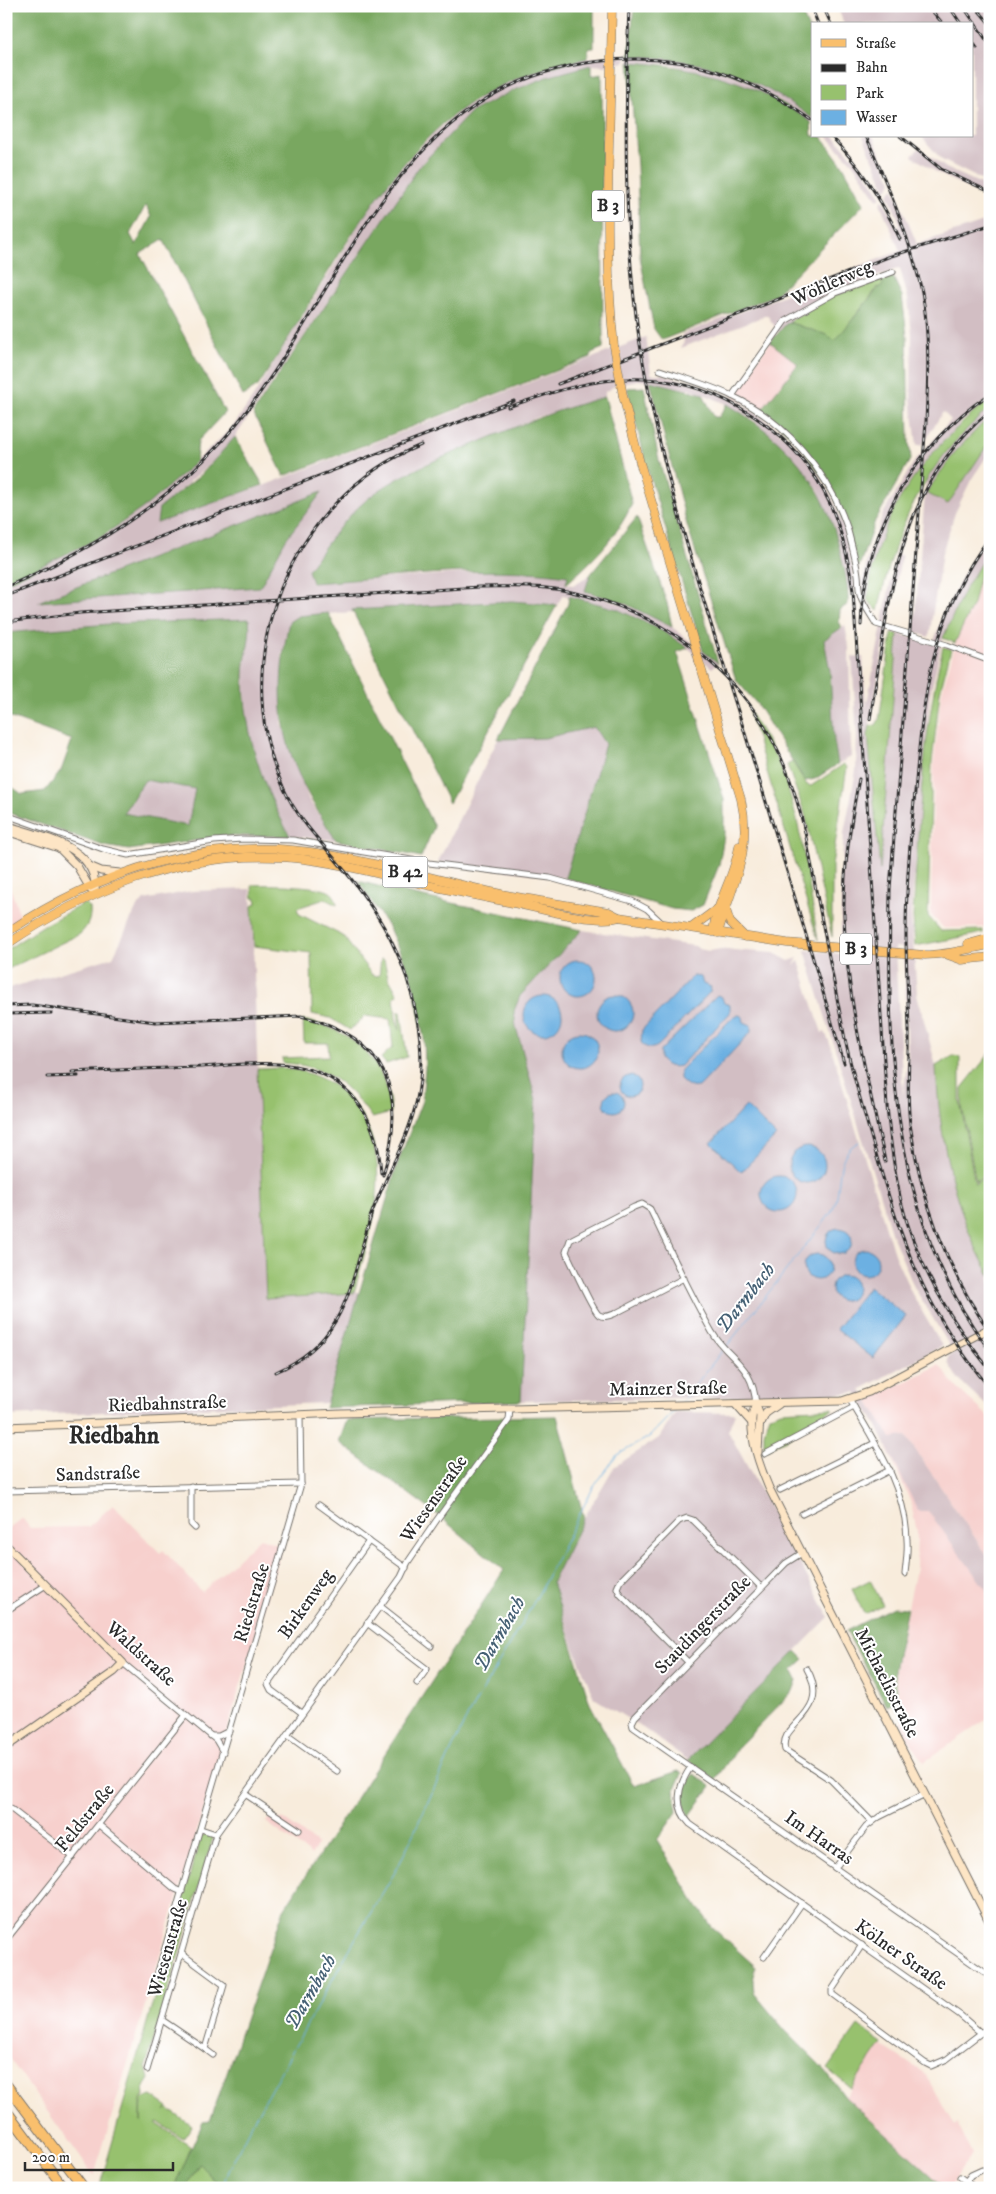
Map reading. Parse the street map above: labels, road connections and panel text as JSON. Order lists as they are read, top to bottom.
{
  "streets": {
    "main road": [
      "B 3",
      "B 42",
      "Mainzer Straße",
      "Riedbahnstraße",
      "Waldstraße",
      "Michaelisstraße"
    ],
    "street": [
      "Wöhlerweg",
      "Sandstraße",
      "Wiesenstraße",
      "Riedstraße",
      "Birkenweg",
      "Staudingerstraße",
      "Feldstraße",
      "Im Harras",
      "Kölner Straße"
    ]
  },
  "crossings": [
    ["B 3", "B 42"],
    ["Mainzer Straße", "Riedbahnstraße"],
    ["Mainzer Straße", "Wiesenstraße"],
    ["Mainzer Straße", "Michaelisstraße"],
    ["Sandstraße", "Riedstraße"],
    ["Wiesenstraße", "Birkenweg"],
    ["Riedstraße", "Waldstraße"],
    ["Staudingerstraße", "Michaelisstraße"],
    ["Staudingerstraße", "Im Harras"],
    ["Waldstraße", "Feldstraße"],
    ["Im Harras", "Kölner Straße"]
  ],
  "districts": ["Riedbahn"],
  "water": ["Darmbach"],
  "legend": [
    "Straße",
    "Bahn",
    "Park",
    "Wasser"
  ],
  "scale_bar": "200 m"
}
